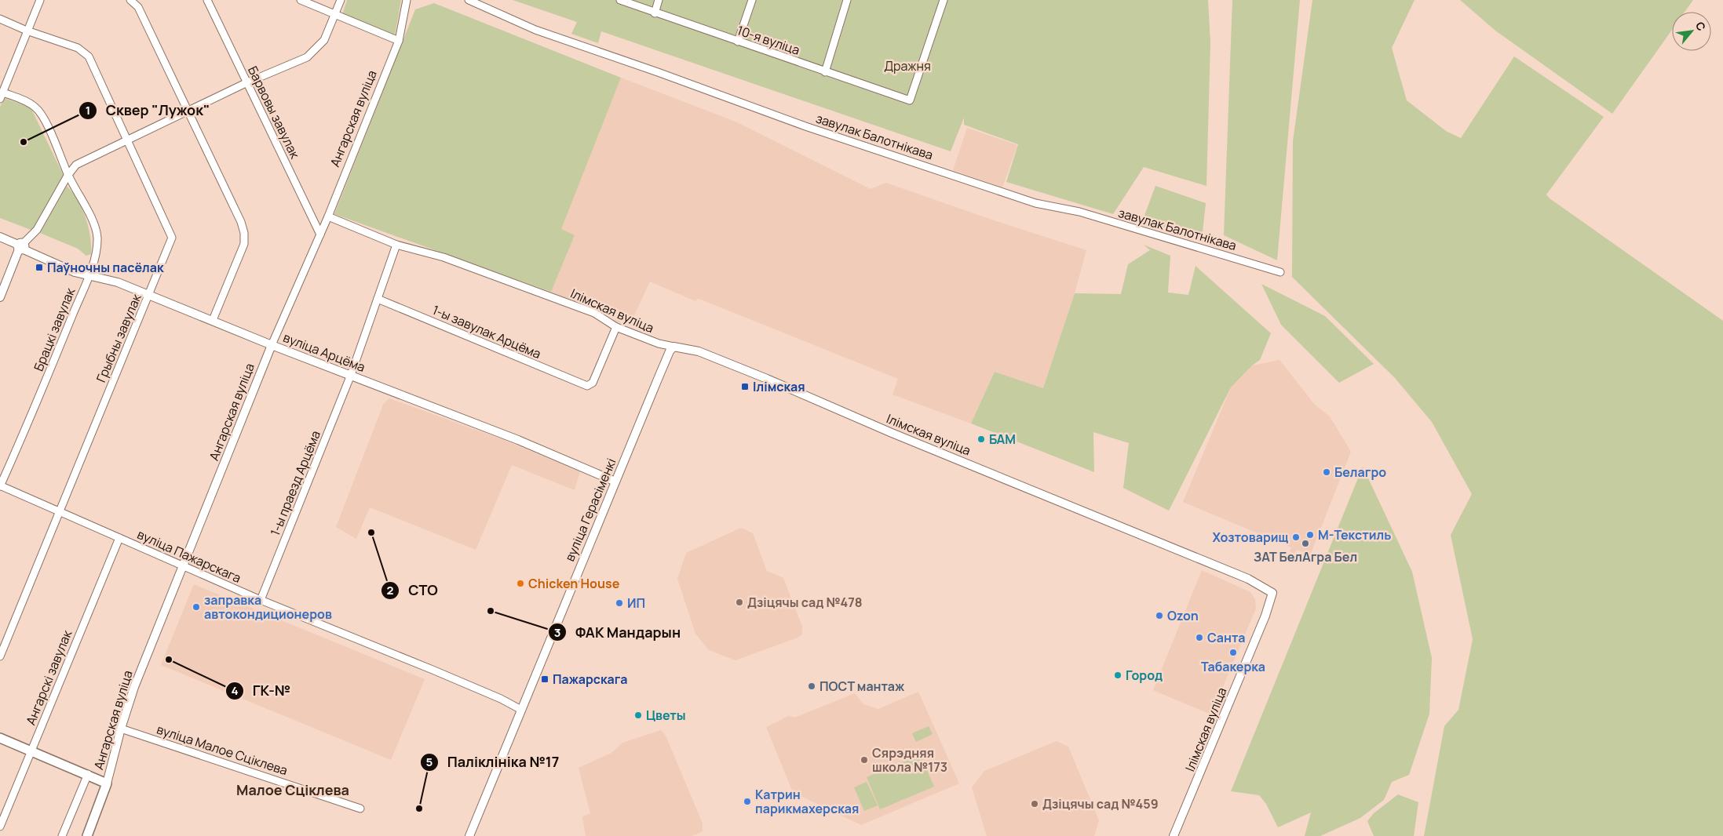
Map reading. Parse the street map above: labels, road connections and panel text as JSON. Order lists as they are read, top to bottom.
{
  "streets": {
    "main road": ["Ангарская вуліца"],
    "street": [
      "10-я вуліца",
      "Барвовы завулак",
      "завулак Балотнікава",
      "Ілімская вуліца",
      "Брацкі завулак",
      "1-ы завулак Арцёма",
      "Грыбны завулак",
      "вуліца Арцёма",
      "1-ы праезд Арцёма",
      "вуліца Герасіменкі",
      "вуліца Пажарскага",
      "Ангарскі завулак",
      "вуліца Малое Сціклева"
    ]
  },
  "crossings": [
    ["Барвовы завулак", "Ангарская вуліца"],
    ["Ангарская вуліца", "Ілімская вуліца"],
    ["Ангарская вуліца", "вуліца Арцёма"],
    ["Ангарская вуліца", "вуліца Пажарскага"],
    ["Ангарская вуліца", "вуліца Малое Сціклева"],
    ["Ілімская вуліца", "1-ы завулак Арцёма"],
    ["Ілімская вуліца", "вуліца Герасіменкі"],
    ["Брацкі завулак", "вуліца Арцёма"],
    ["Брацкі завулак", "вуліца Пажарскага"],
    ["Грыбны завулак", "вуліца Арцёма"],
    ["Грыбны завулак", "вуліца Пажарскага"],
    ["вуліца Арцёма", "1-ы праезд Арцёма"],
    ["вуліца Арцёма", "вуліца Герасіменкі"],
    ["1-ы праезд Арцёма", "вуліца Пажарскага"],
    ["вуліца Герасіменкі", "вуліца Пажарскага"],
    ["вуліца Пажарскага", "Ангарскі завулак"]
  ],
  "districts": ["Малое Сціклева"],
  "parks": ["Дражня"],
  "places": {
    "other": [
      "Сквер \"Лужок\"",
      "БАМ",
      "Белагро",
      "СТО",
      "М-Текстиль",
      "Хозтоварищ",
      "ЗАТ БелАгра Бел",
      "Chicken House",
      "Дзіцячы сад №478",
      "ИП",
      "заправка автокондиционеров",
      "ФАК Мандарын",
      "Ozon",
      "Санта",
      "Табакерка",
      "ГК-№",
      "Город",
      "ПОСТ мантаж",
      "Цветы",
      "Сярэдняя школа №173",
      "Катрин парикмахерская",
      "Дзіцячы сад №459",
      "Паліклініка №17"
    ],
    "transit": ["Паўночны пасёлак", "Ілімская", "Пажарскага"]
  },
  "north": "top right"
}
